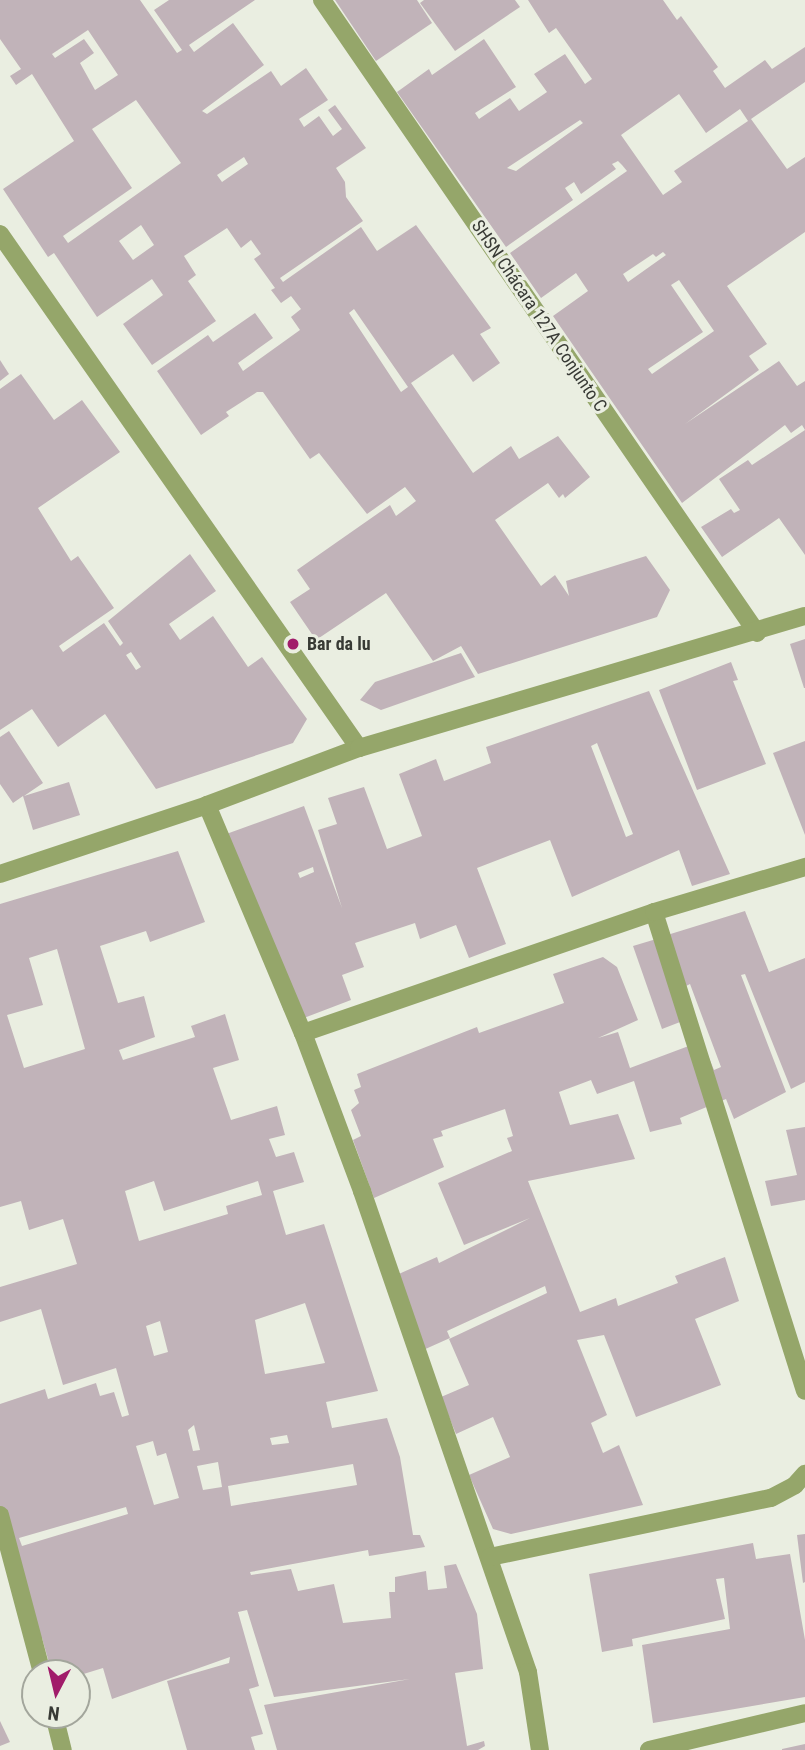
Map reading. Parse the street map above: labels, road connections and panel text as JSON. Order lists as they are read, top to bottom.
{
  "streets": {
    "street": ["SHSN Chácara 127A Conjunto C"]
  },
  "places": ["Bar da lu"],
  "north": "bottom"
}
